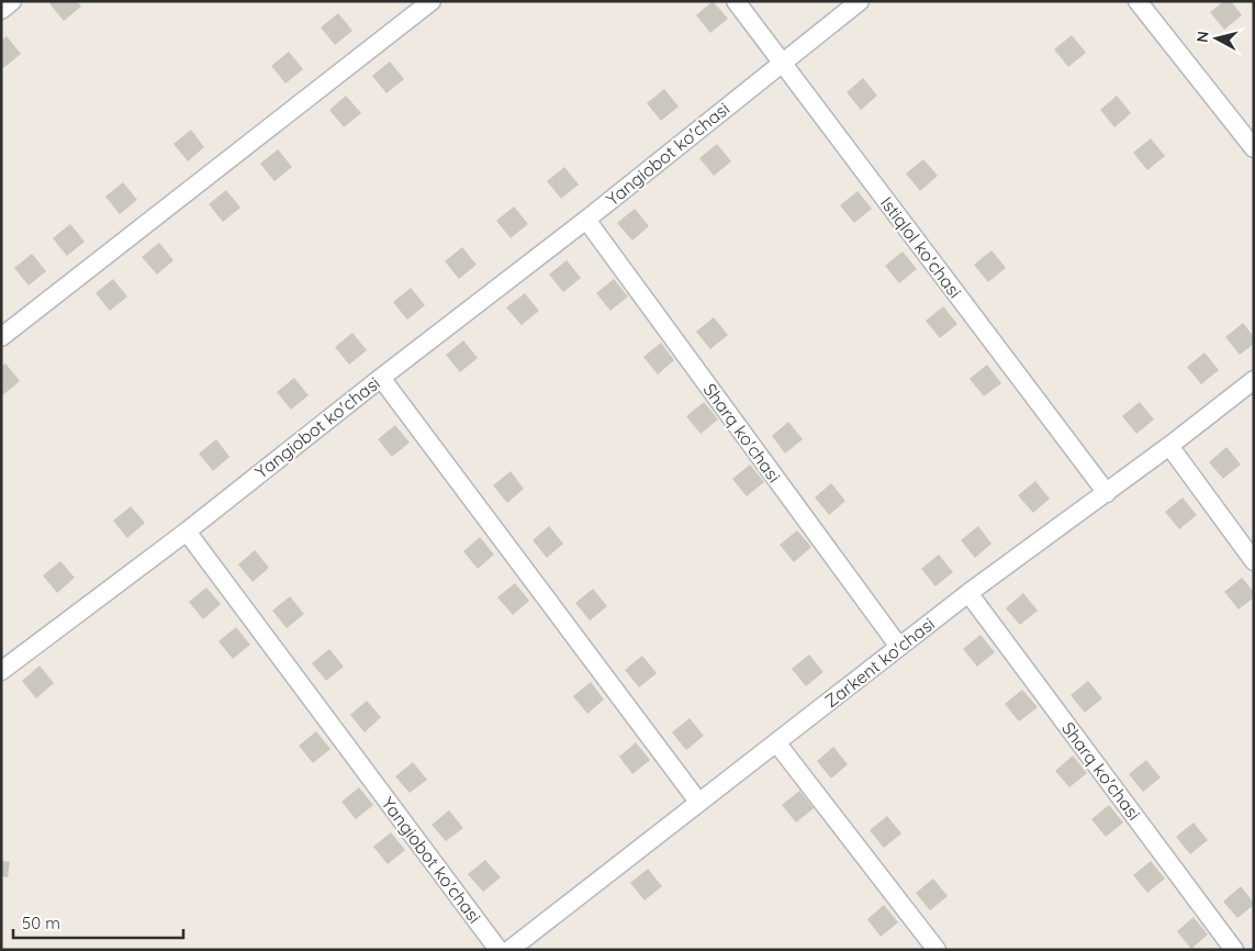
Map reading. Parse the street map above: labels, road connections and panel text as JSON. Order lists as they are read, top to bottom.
{
  "streets": {
    "street": [
      "Yangiobot ko'chasi",
      "Istiqlol ko'chasi",
      "Sharq ko'chasi",
      "Zarkent ko'chasi"
    ]
  },
  "crossings": [
    ["Yangiobot ko'chasi", "Istiqlol ko'chasi"],
    ["Yangiobot ko'chasi", "Sharq ko'chasi"],
    ["Istiqlol ko'chasi", "Zarkent ko'chasi"],
    ["Sharq ko'chasi", "Zarkent ko'chasi"]
  ],
  "scale_bar": "50 m",
  "north": "left"
}
